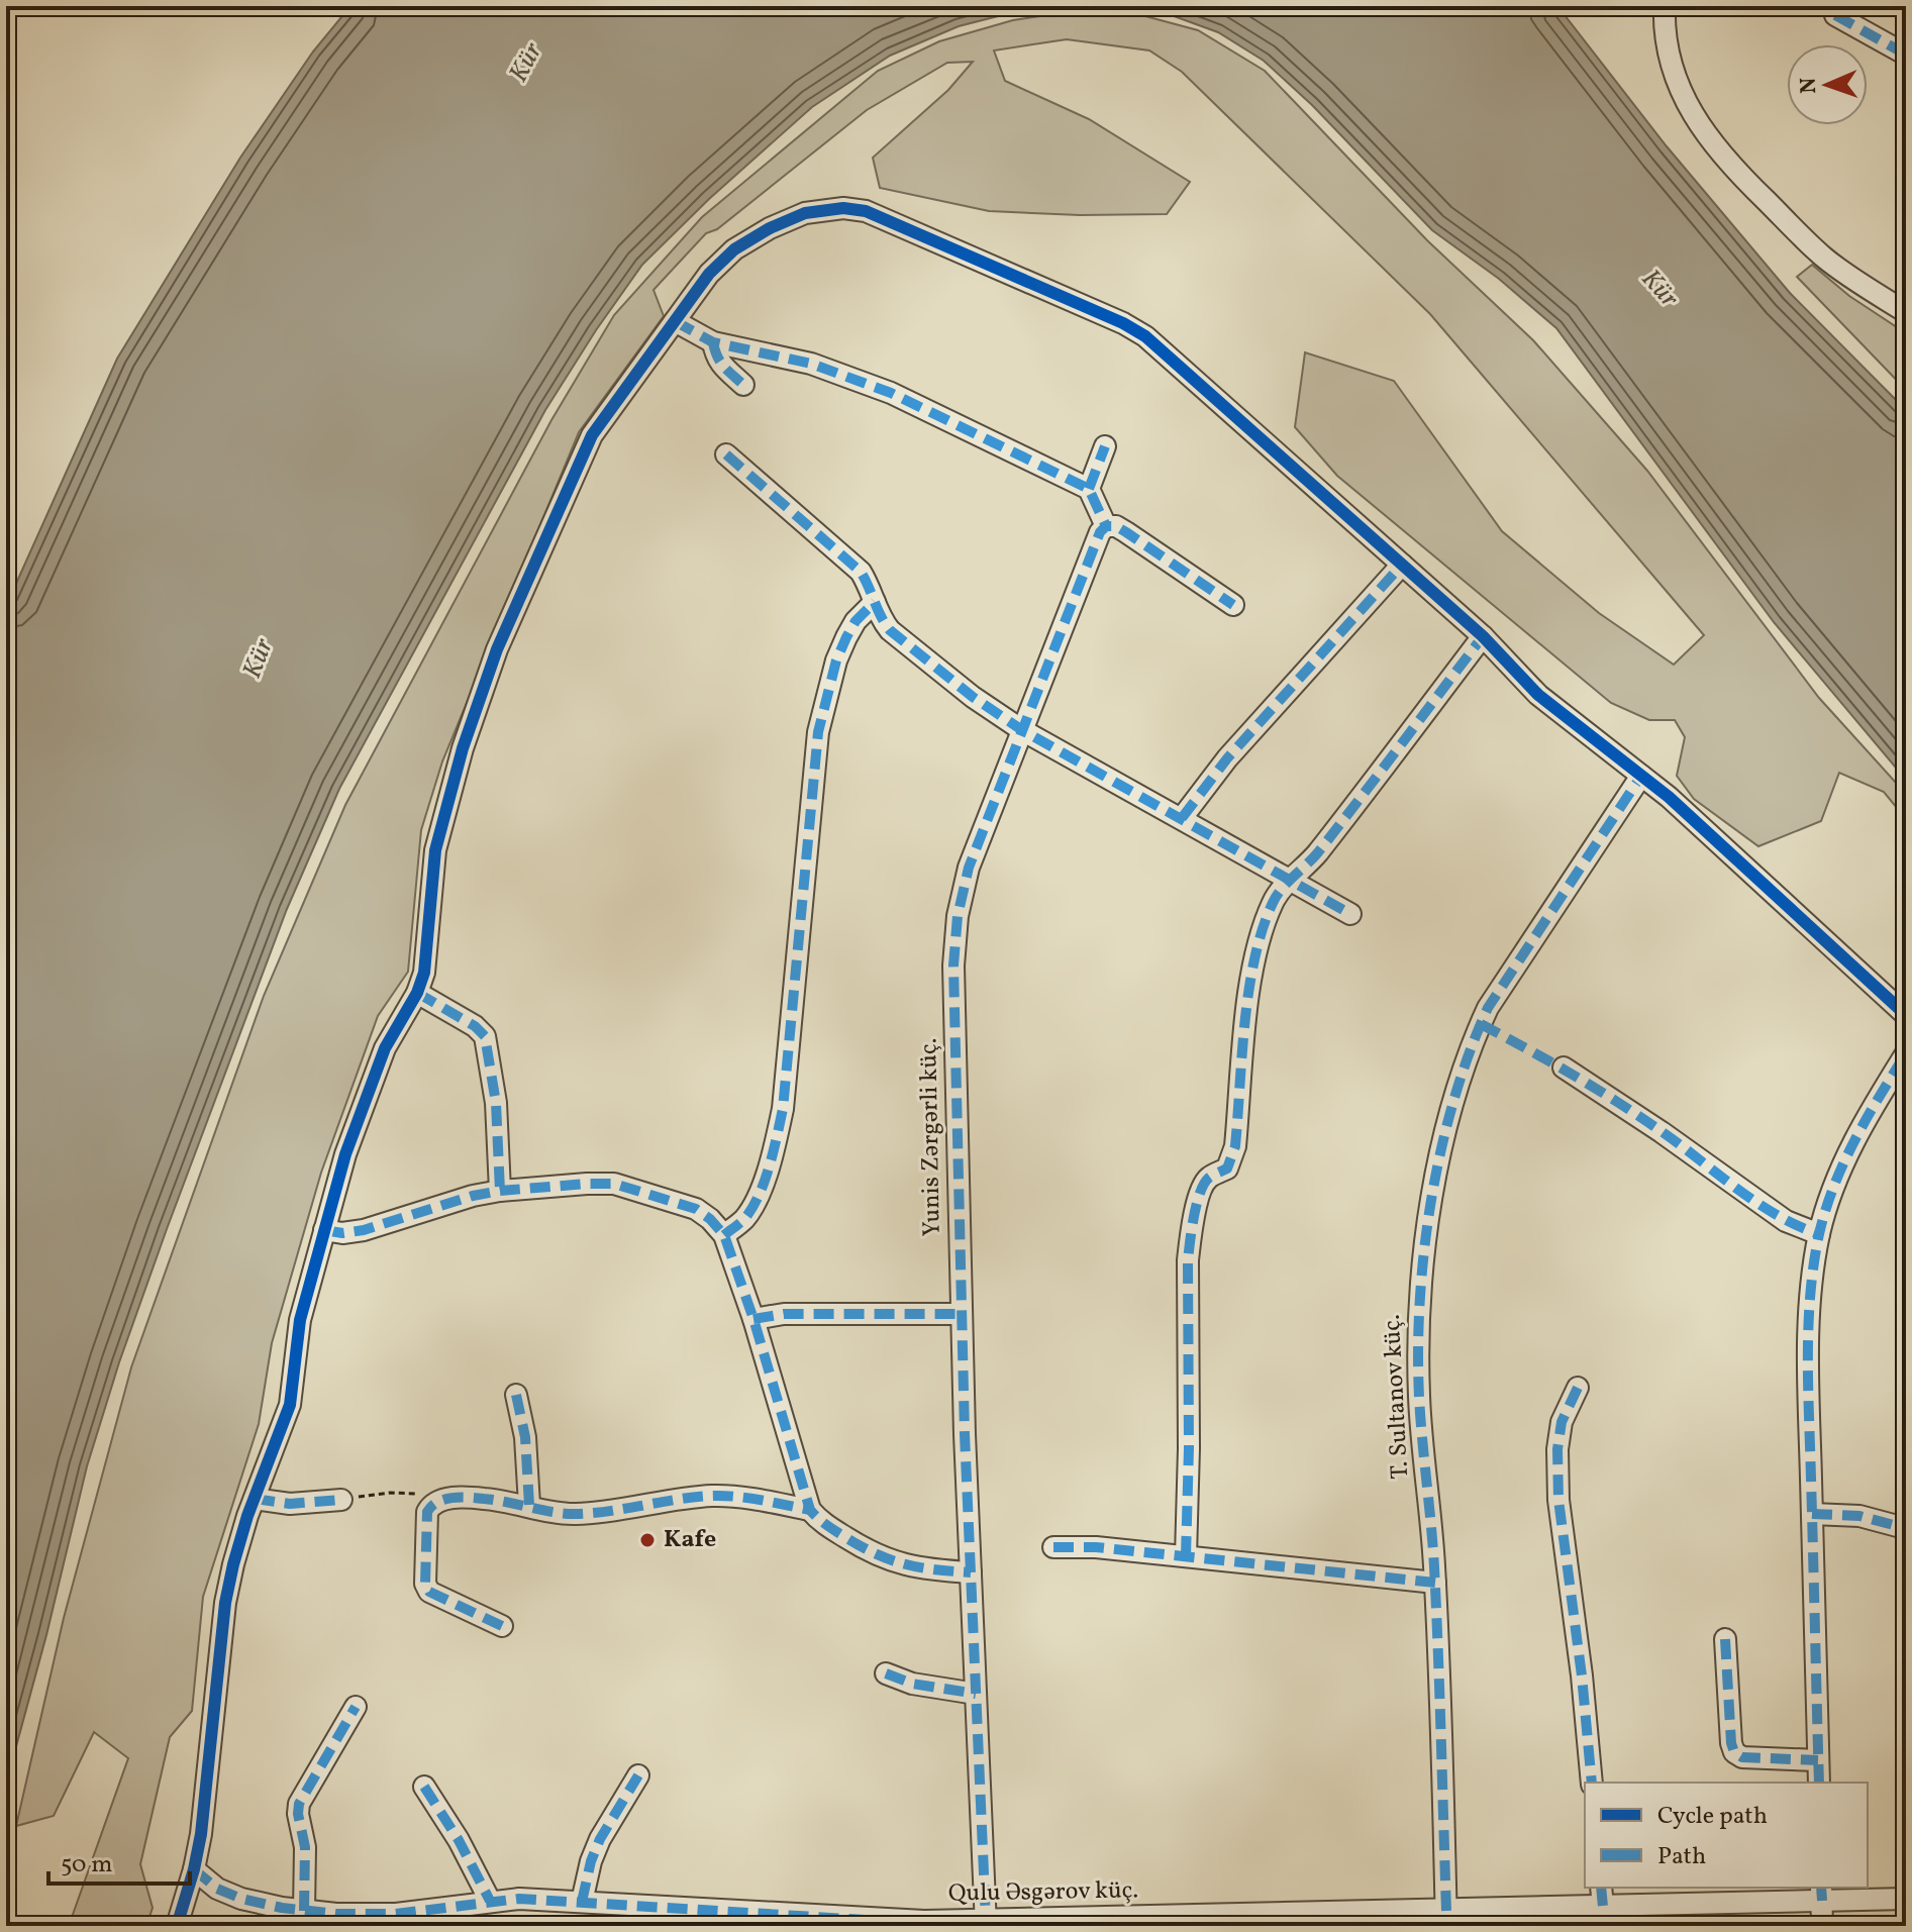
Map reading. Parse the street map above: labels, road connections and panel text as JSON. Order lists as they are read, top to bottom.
{
  "streets": {
    "street": ["Yunis Zərgərli küç.", "T. Sultanov küç.", "Qulu Əsgərov küç."]
  },
  "crossings": [
    ["Yunis Zərgərli küç.", "Qulu Əsgərov küç."],
    ["T. Sultanov küç.", "Qulu Əsgərov küç."]
  ],
  "water": ["Kür"],
  "places": ["Kafe"],
  "legend": ["Cycle path", "Path"],
  "scale_bar": "50 m",
  "north": "left"
}
